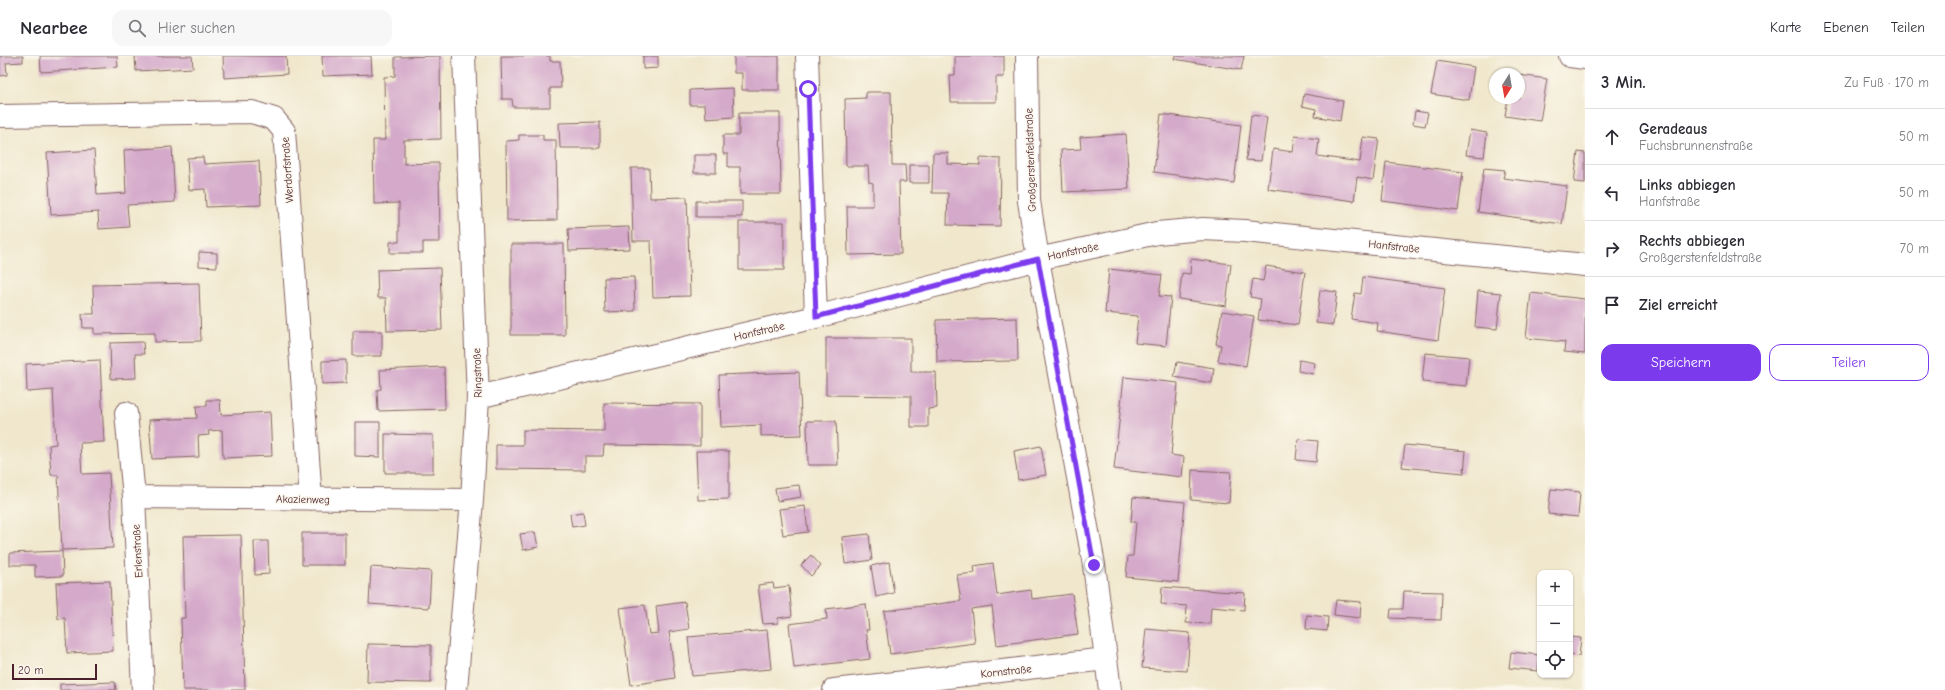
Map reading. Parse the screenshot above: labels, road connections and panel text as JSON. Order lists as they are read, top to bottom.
{
  "streets": {
    "street": [
      "Großgerstenfeldstraße",
      "Werdorfstraße",
      "Hanfstraße",
      "Ringstraße",
      "Akazienweg",
      "Erlenstraße",
      "Kornstraße"
    ]
  },
  "crossings": [
    ["Großgerstenfeldstraße", "Hanfstraße"],
    ["Großgerstenfeldstraße", "Kornstraße"],
    ["Werdorfstraße", "Akazienweg"],
    ["Hanfstraße", "Ringstraße"],
    ["Ringstraße", "Akazienweg"],
    ["Akazienweg", "Erlenstraße"]
  ],
  "scale_bar": "20 m",
  "north": "bottom",
  "page": {
    "header": "Nearbee",
    "search": "Hier suchen",
    "nav": ["Karte", "Ebenen", "Teilen"],
    "heading": ["3 Min.", "Zu Fuß · 170 m"],
    "list": [
      ["Geradeaus", "Fuchsbrunnenstraße", "50 m"],
      ["Links abbiegen", "Hanfstraße", "50 m"],
      ["Rechts abbiegen", "Großgerstenfeldstraße", "70 m"],
      "Ziel erreicht"
    ],
    "buttons": ["Speichern", "Teilen"],
    "map_buttons": ["+", "−"],
    "scale": "20 m"
  }
}
